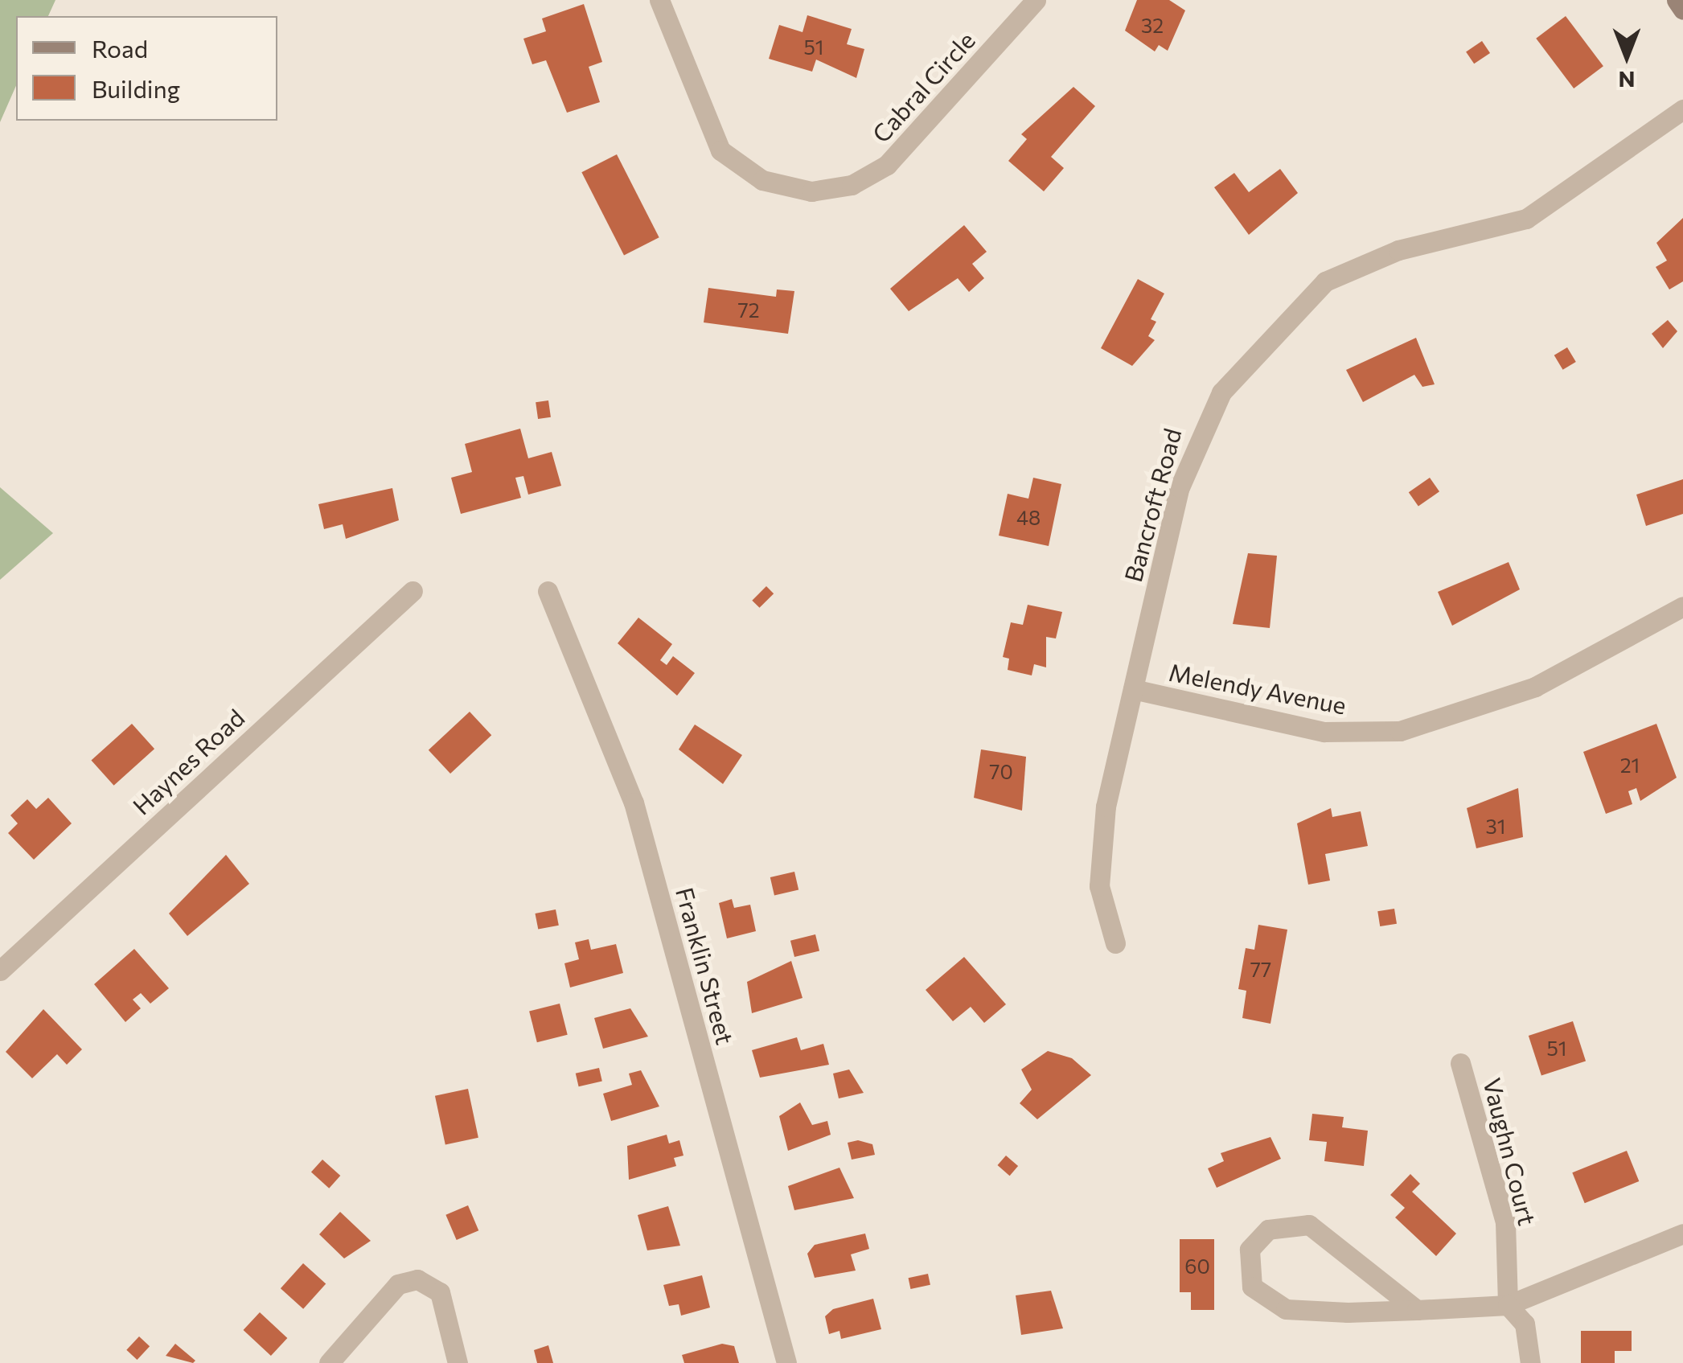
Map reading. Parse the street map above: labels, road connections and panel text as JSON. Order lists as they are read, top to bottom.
{
  "streets": {
    "street": [
      "Cabral Circle",
      "Bancroft Road",
      "Melendy Avenue",
      "Haynes Road",
      "Franklin Street",
      "Vaughn Court"
    ]
  },
  "crossings": [
    ["Bancroft Road", "Melendy Avenue"]
  ],
  "house_numbers": [
    "32",
    "51",
    "72",
    "48",
    "21",
    "70",
    "31",
    "77",
    "51",
    "60"
  ],
  "legend": ["Road", "Building"],
  "north": "bottom"
}
